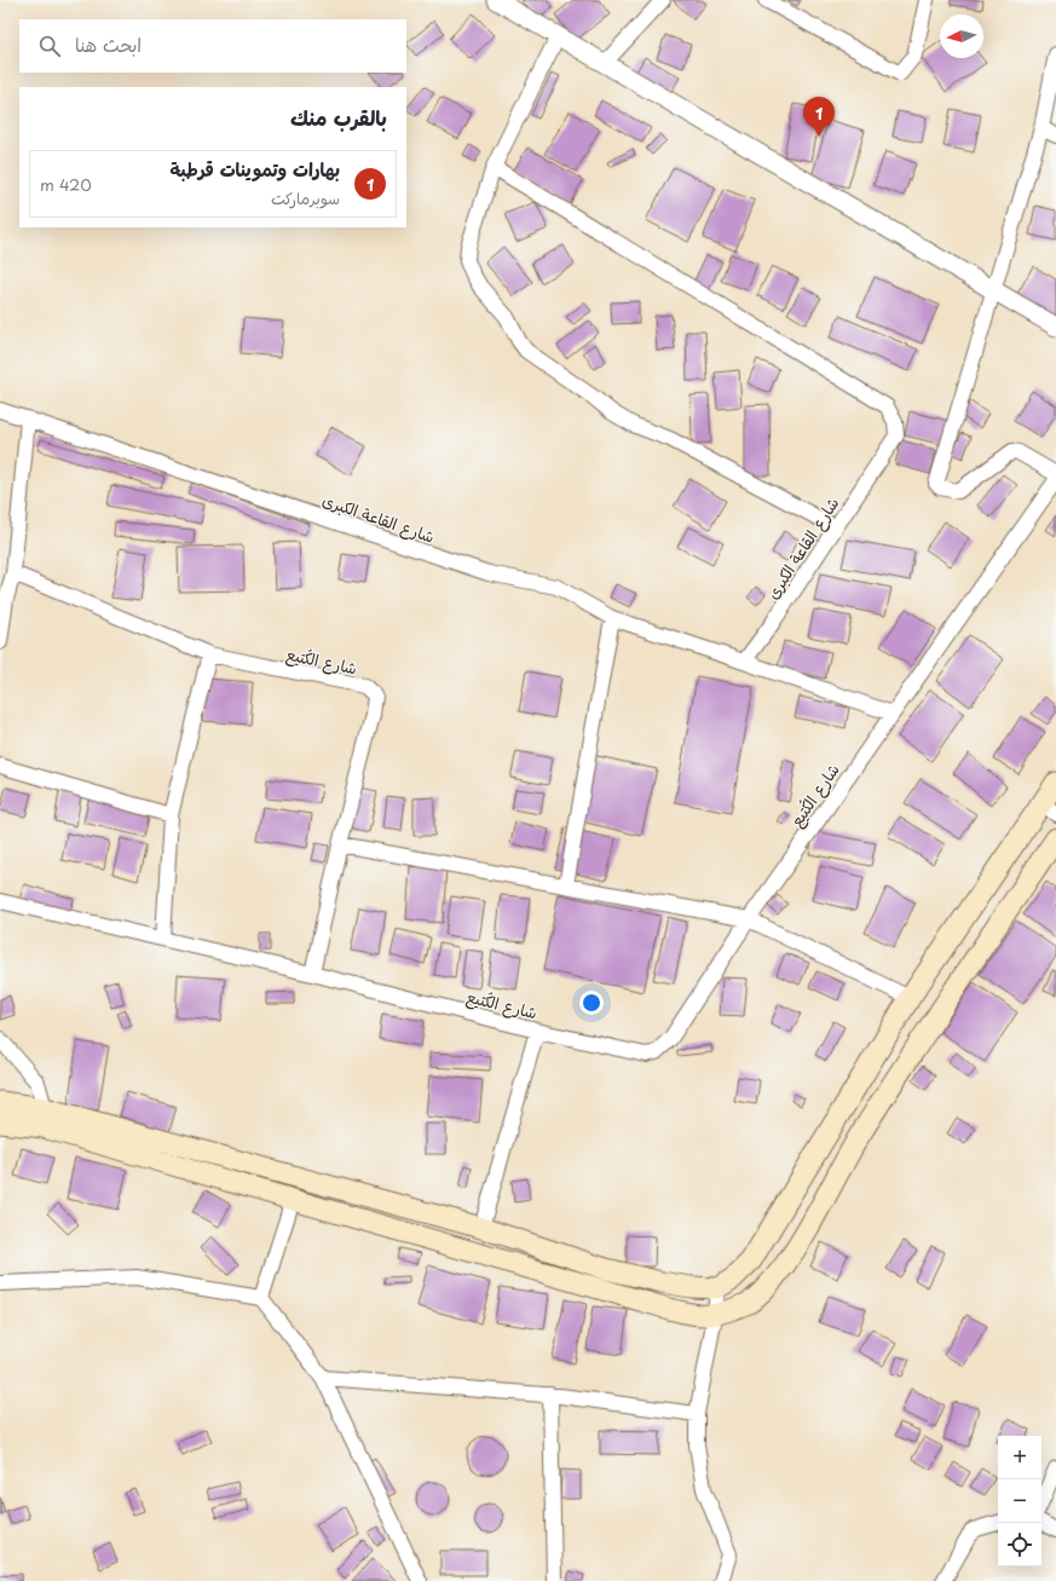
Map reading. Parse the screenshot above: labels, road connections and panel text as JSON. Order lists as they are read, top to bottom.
{
  "streets": {
    "street": ["شارع القاعة الكبرى", "شارع الكُتيع"]
  },
  "crossings": [
    ["شارع القاعة الكبرى", "شارع الكُتيع"]
  ],
  "north": "left",
  "page": {
    "search": "ابحث هنا",
    "heading": "بالقرب منك",
    "pins": "1",
    "list": [
      {
        "mark": "1",
        "name": "بهارات وتموينات قرطبة",
        "note": "سوبرماركت",
        "value": "420 m"
      }
    ],
    "map_buttons": ["+", "−"]
  }
}
